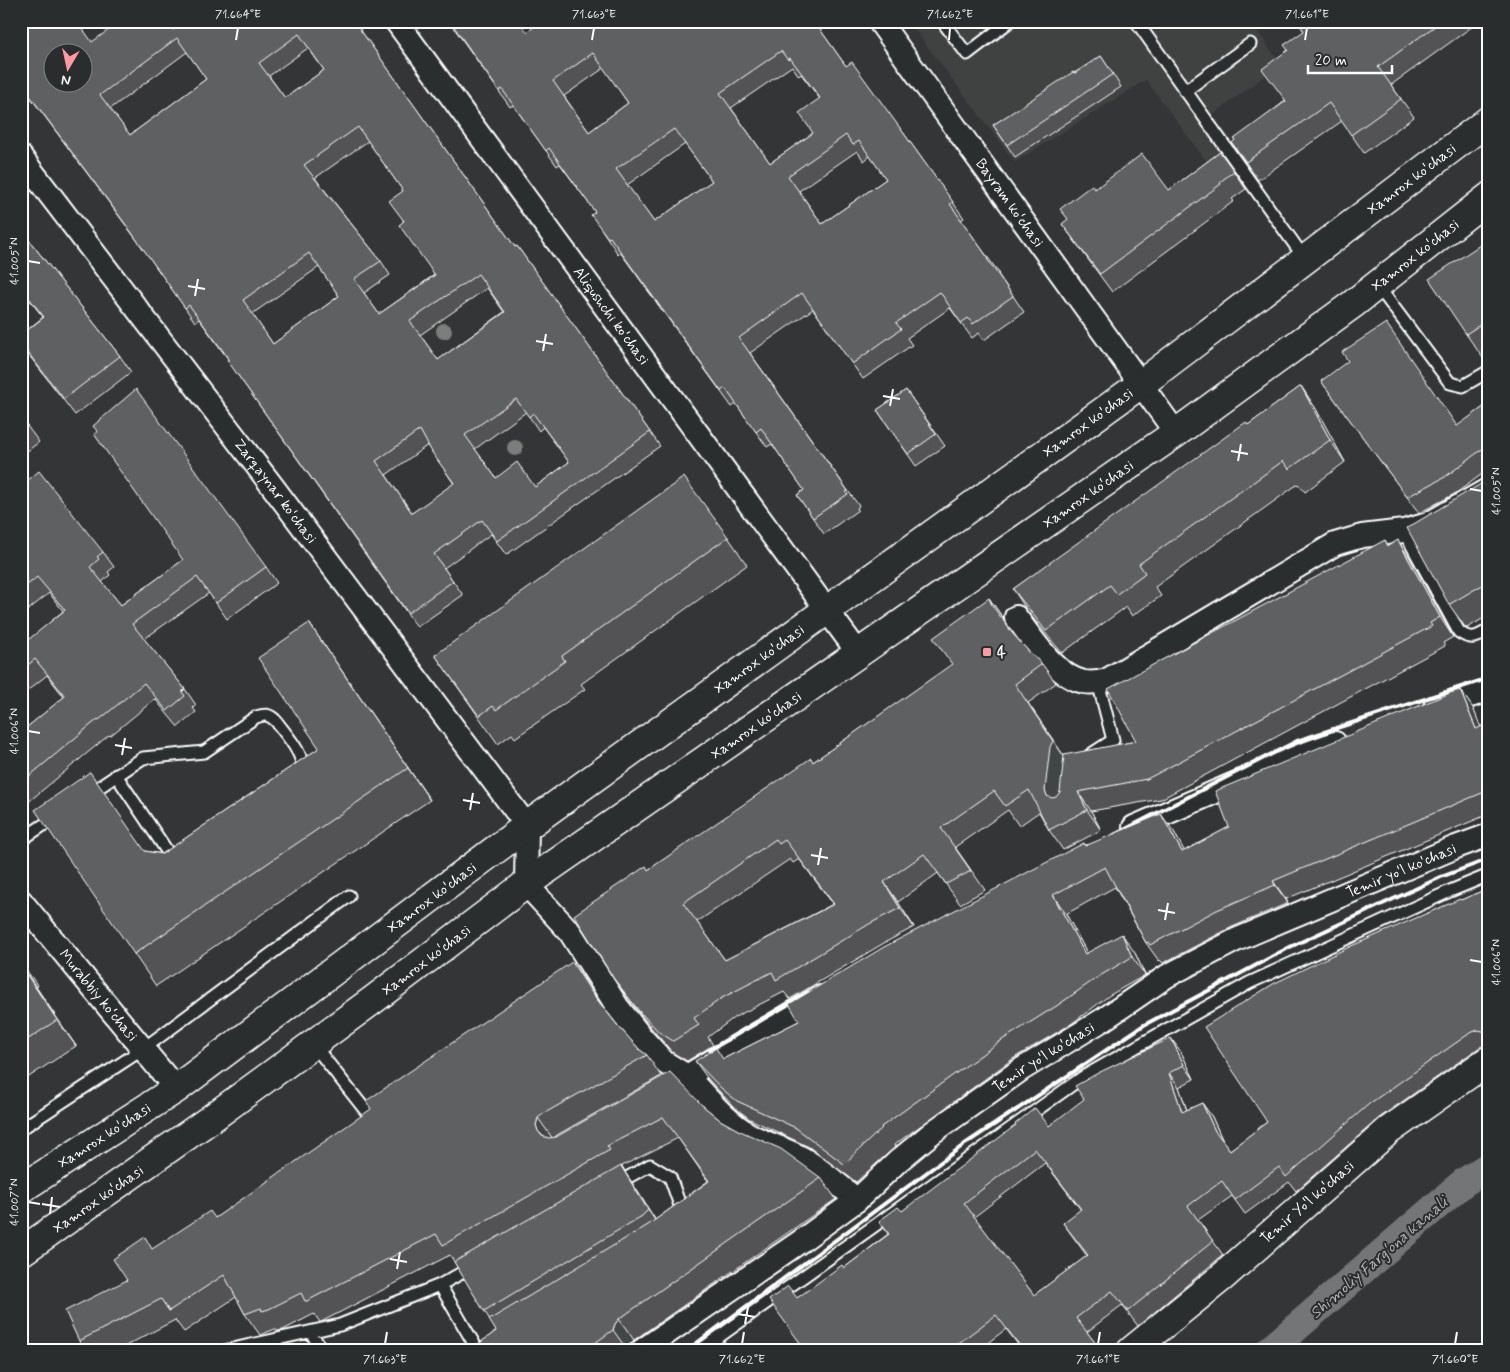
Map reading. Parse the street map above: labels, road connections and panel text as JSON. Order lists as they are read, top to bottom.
{
  "streets": {
    "main road": ["Xamrox ko'chasi", "Xamrox koʻchasi", "Temir Yoʻl koʻchasi"],
    "street": [
      "Bayram ko‘chasi",
      "Aliqushchi ko‘chasi",
      "Zarqaynar ko‘chasi",
      "Temir yo'l ko'chasi",
      "Murabbiy ko‘chasi"
    ]
  },
  "crossings": [
    ["Xamrox ko'chasi", "Bayram ko‘chasi"],
    ["Xamrox ko'chasi", "Aliqushchi ko‘chasi"],
    ["Xamrox ko'chasi", "Zarqaynar ko‘chasi"],
    ["Xamrox ko'chasi", "Murabbiy ko‘chasi"],
    ["Bayram ko‘chasi", "Xamrox koʻchasi"],
    ["Xamrox koʻchasi", "Aliqushchi ko‘chasi"]
  ],
  "water": ["Shimoliy Fargʻona kanali"],
  "places": {
    "transit": ["4"]
  },
  "scale_bar": "20 m",
  "north": "bottom",
  "coordinates": [
    "71.664°E",
    "71.663°E",
    "71.662°E",
    "71.661°E",
    "41.005°N",
    "41.006°N",
    "41.007°N",
    "71.660°E"
  ]
}
